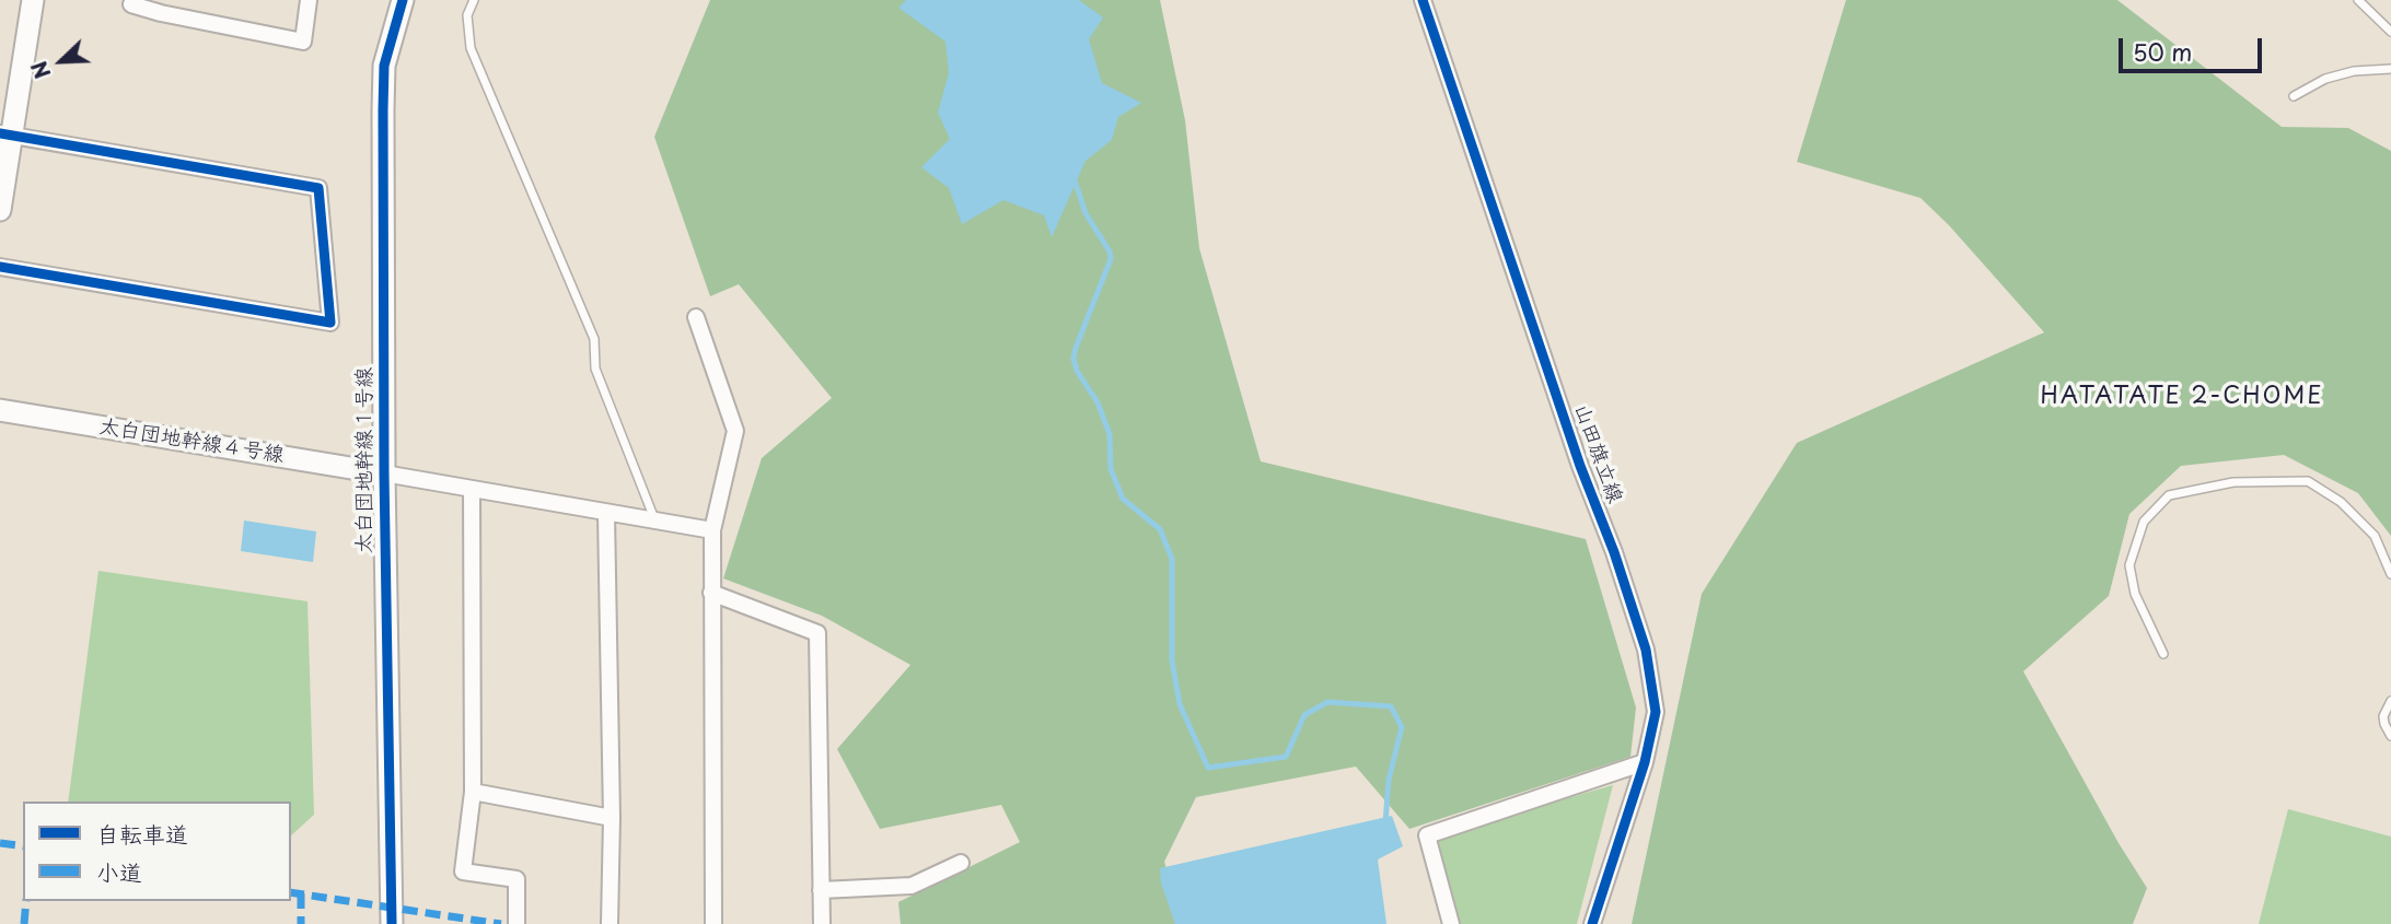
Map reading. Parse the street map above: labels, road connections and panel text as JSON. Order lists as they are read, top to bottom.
{
  "streets": {
    "street": ["太白団地幹線４号線", "山田旗立線", "太白団地幹線１号線"]
  },
  "crossings": [
    ["太白団地幹線４号線", "太白団地幹線１号線"]
  ],
  "districts": ["HATATATE 2-CHOME"],
  "legend": ["自転車道", "小道"],
  "scale_bar": "50 m",
  "north": "bottom left"
}
